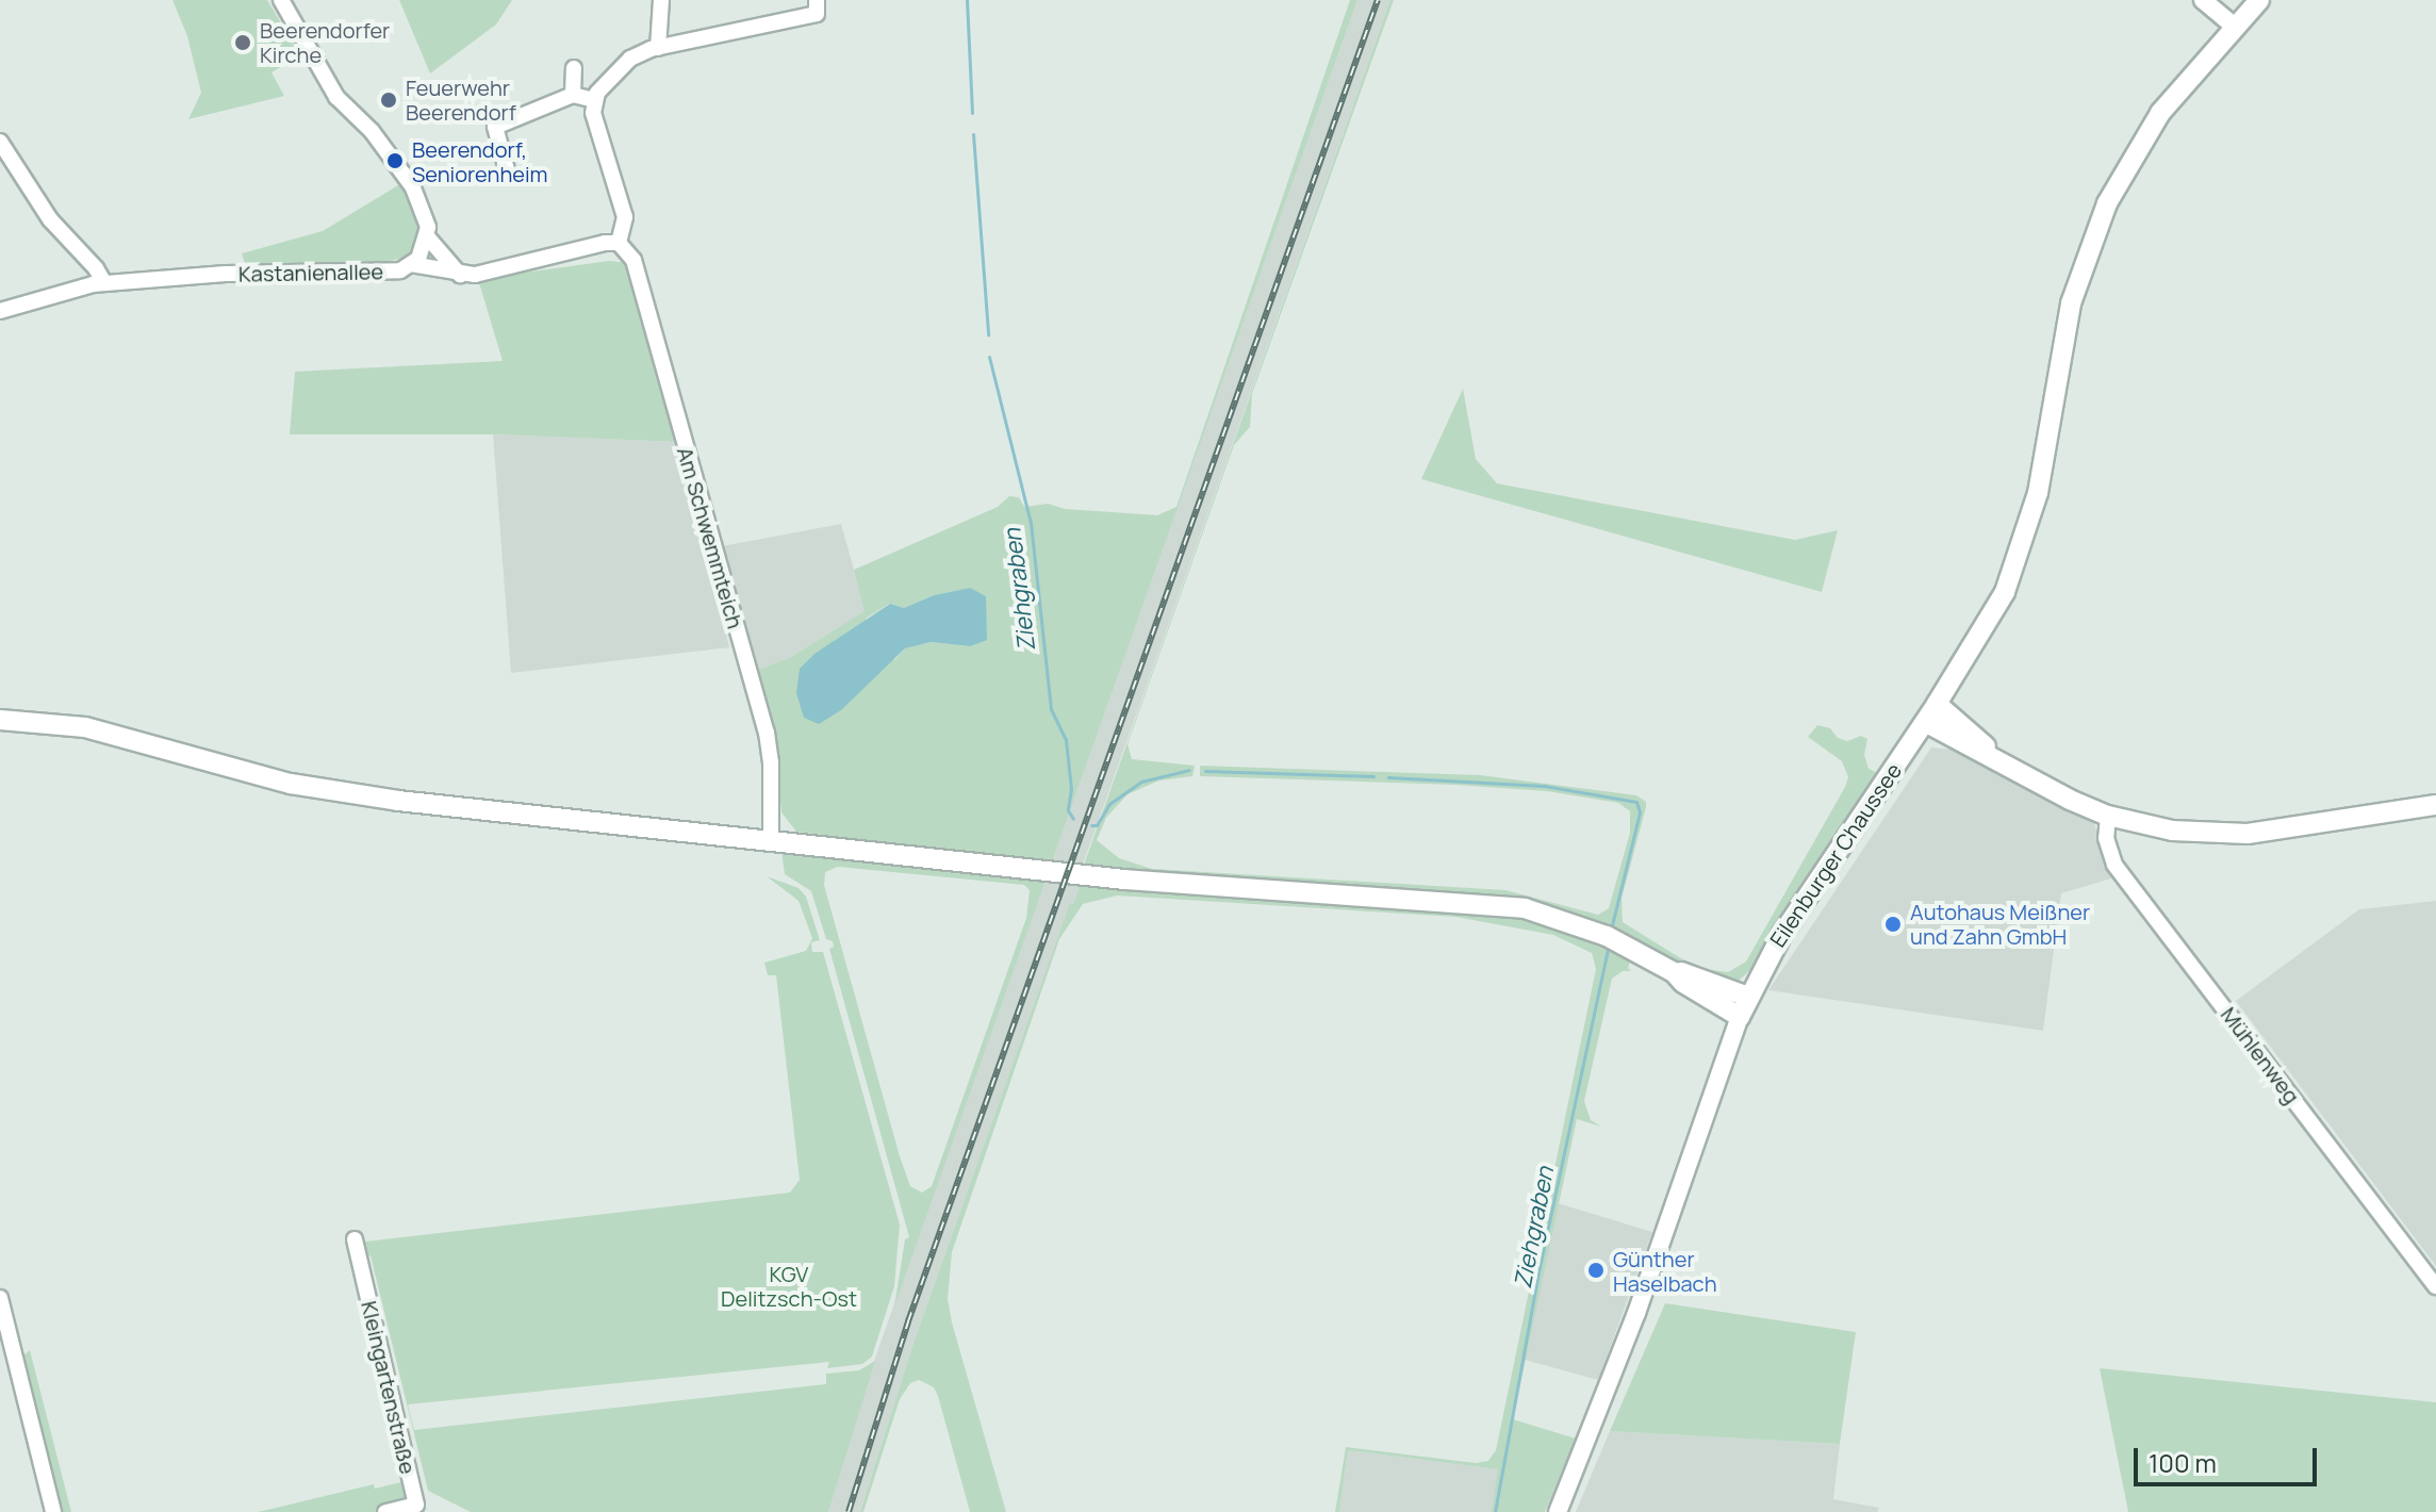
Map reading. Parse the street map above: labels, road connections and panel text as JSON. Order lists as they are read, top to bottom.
{
  "streets": {
    "main road": ["Eilenburger Chaussee"],
    "street": [
      "Kastanienallee",
      "Am Schwemmteich",
      "Mühlenweg",
      "Kleingartenstraße"
    ]
  },
  "crossings": [
    ["Kastanienallee", "Am Schwemmteich"]
  ],
  "water": ["Ziehgraben"],
  "parks": ["KGV Delitzsch-Ost"],
  "places": [
    "Beerendorfer Kirche",
    "Feuerwehr Beerendorf",
    "Beerendorf, Seniorenheim",
    "Autohaus Meißner und Zahn GmbH",
    "Günther Haselbach"
  ],
  "scale_bar": "100 m"
}
